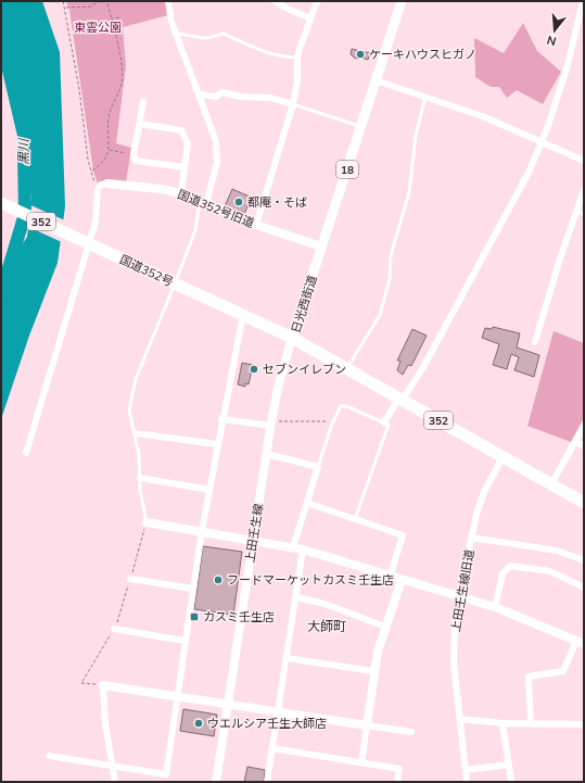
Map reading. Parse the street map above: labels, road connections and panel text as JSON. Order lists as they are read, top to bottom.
{
  "streets": {
    "highway": ["352", "国道352号", "日光西街道"],
    "main road": ["18"],
    "street": ["国道352号旧道", "上田壬生線", "上田壬生線旧道"]
  },
  "crossings": [
    ["国道352号旧道", "日光西街道"],
    ["国道352号", "日光西街道"],
    ["国道352号", "上田壬生線"],
    ["日光西街道", "上田壬生線"],
    ["日光西街道", "上田壬生線旧道"]
  ],
  "districts": ["大師町"],
  "water": ["黒川"],
  "parks": ["東雲公園"],
  "places": {
    "other": [
      "ケーキハウスヒガノ",
      "都庵・そば",
      "セブンイレブン",
      "フードマーケットカスミ壬生店",
      "ウエルシア壬生大師店"
    ],
    "transit": ["カスミ壬生店"]
  },
  "north": "bottom"
}
